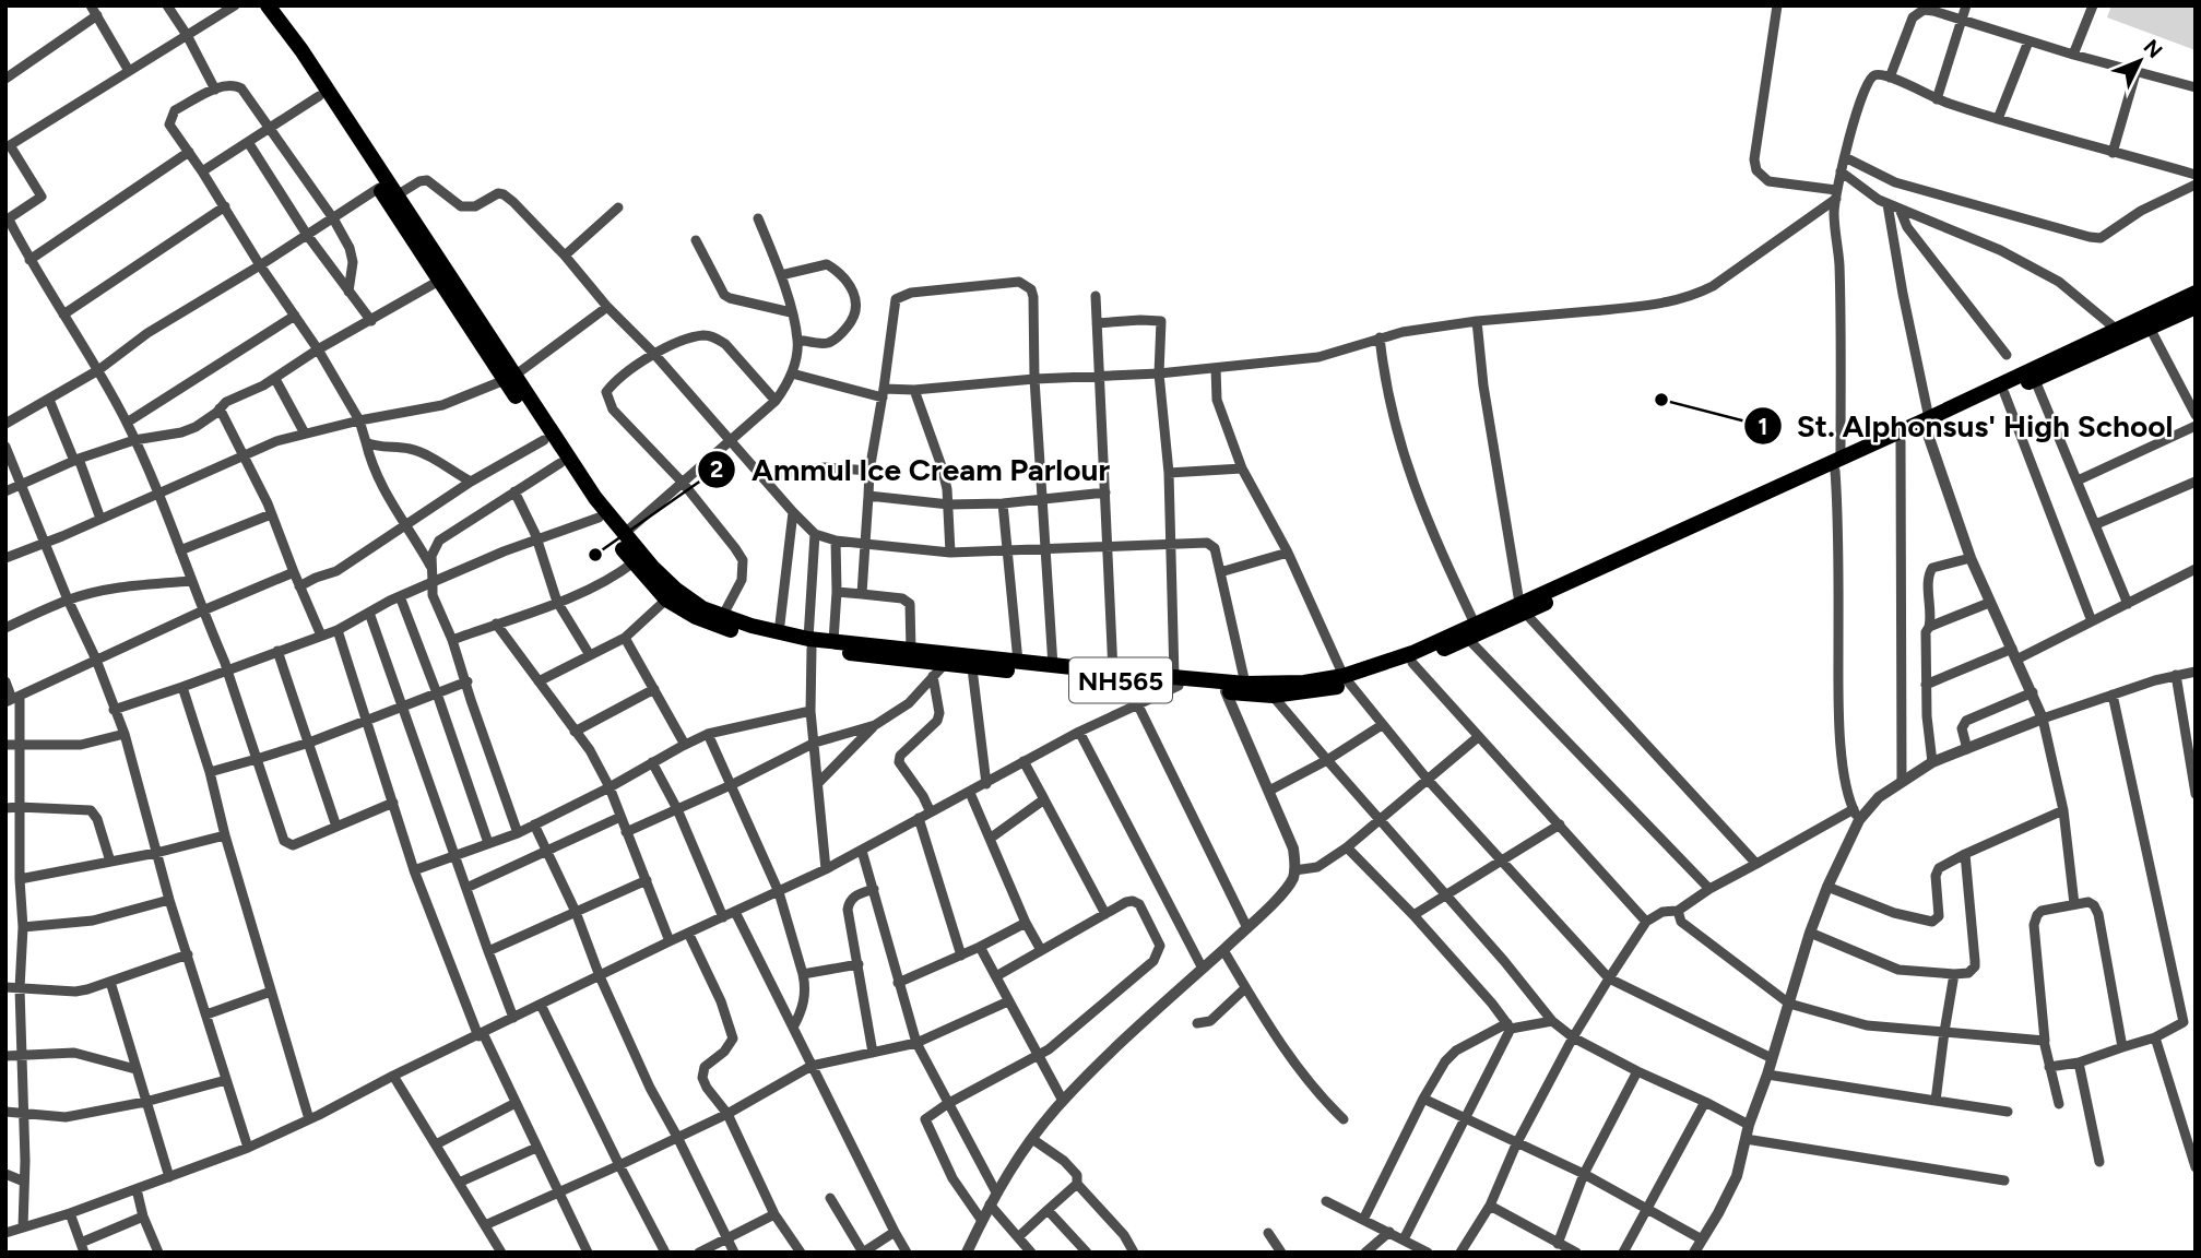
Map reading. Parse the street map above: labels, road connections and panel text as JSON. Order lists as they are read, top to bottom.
{
  "streets": {
    "highway": ["NH565"]
  },
  "places": ["St. Alphonsus' High School", "Ammul Ice Cream Parlour"],
  "north": "top right"
}
